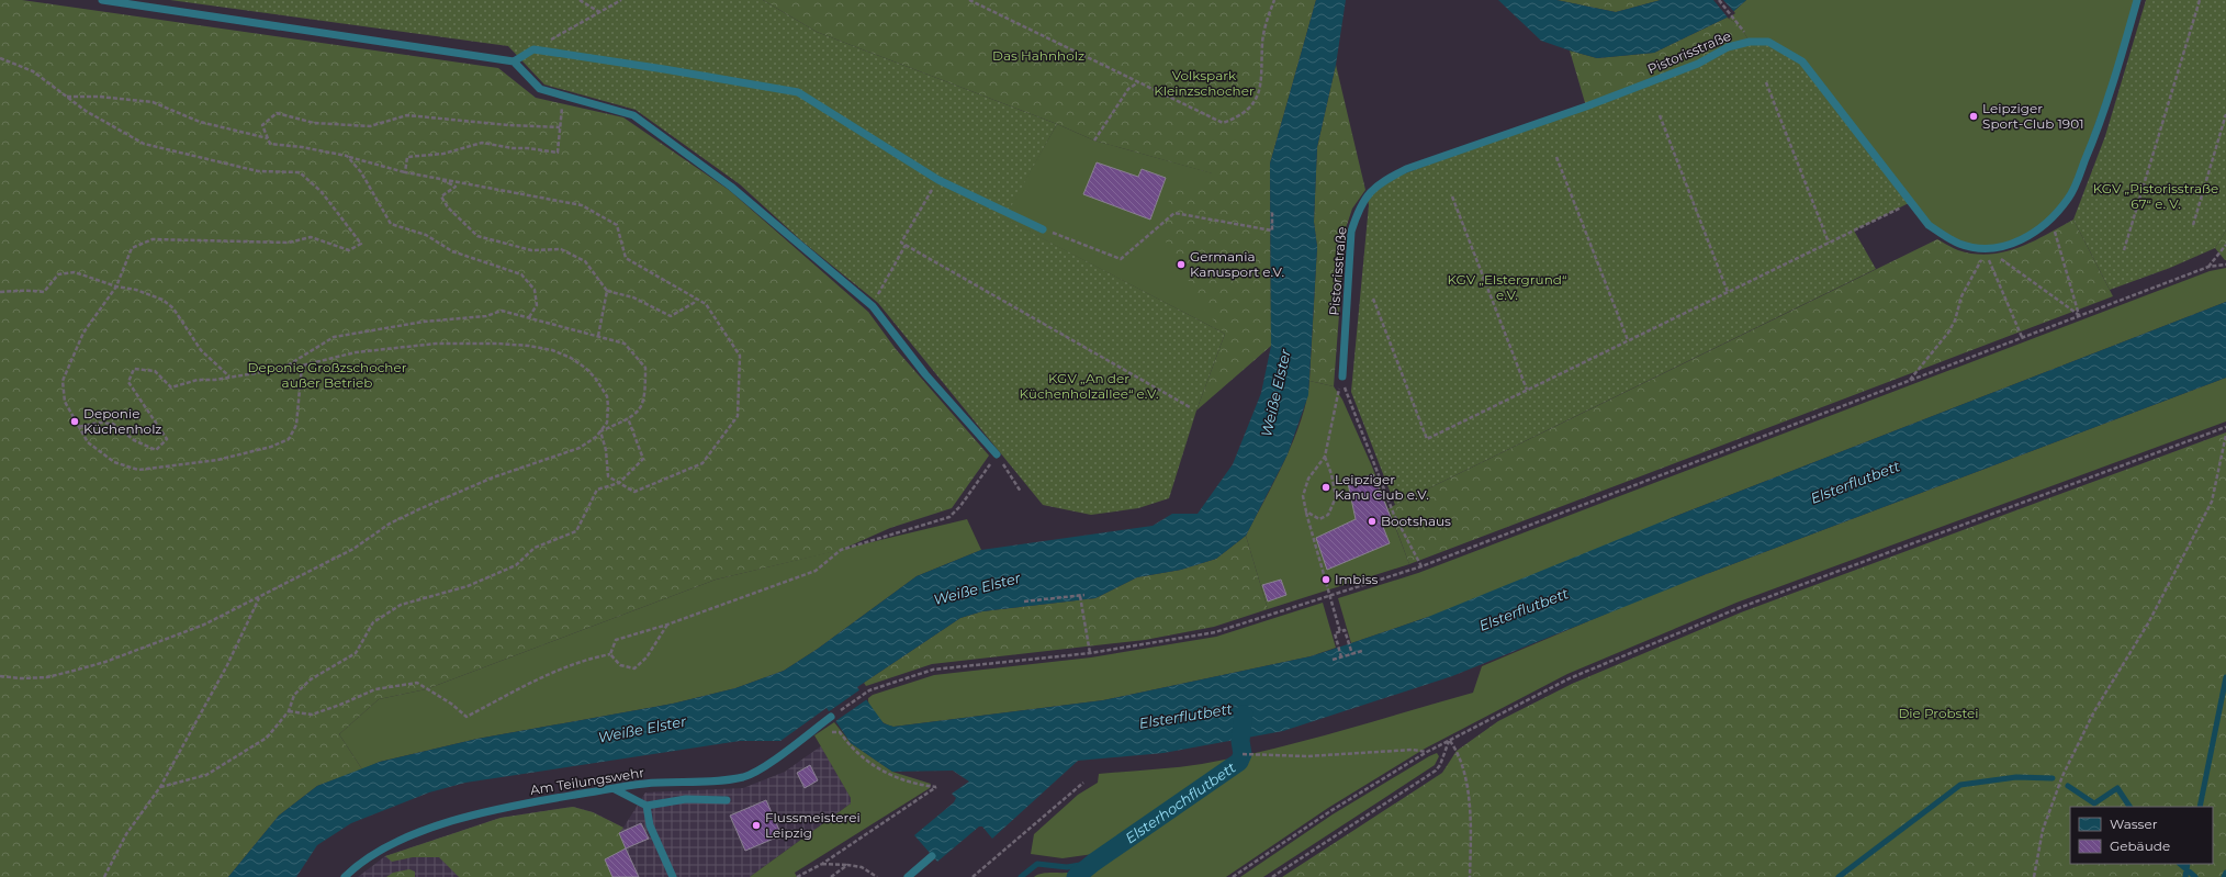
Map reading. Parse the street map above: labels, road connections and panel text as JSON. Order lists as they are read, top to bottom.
{
  "streets": {
    "lane": ["Pistorisstraße", "Am Teilungswehr"]
  },
  "water": ["Weiße Elster", "Elsterflutbett", "Elsterhochflutbett"],
  "parks": [
    "Das Hahnholz",
    "Volkspark Kleinzschocher",
    "KGV „Pistorisstraße 67“ e. V.",
    "KGV „Elstergrund“ e.V.",
    "Deponie Großzschocher außer Betrieb",
    "KGV „An der Küchenholzallee“ e.V.",
    "Die Probstei"
  ],
  "places": [
    "Leipziger Sport-Club 1901",
    "Germania Kanusport e.V.",
    "Deponie Küchenholz",
    "Leipziger Kanu Club e.V.",
    "Bootshaus",
    "Imbiss",
    "Flussmeisterei Leipzig"
  ],
  "legend": ["Wasser", "Gebäude"]
}
